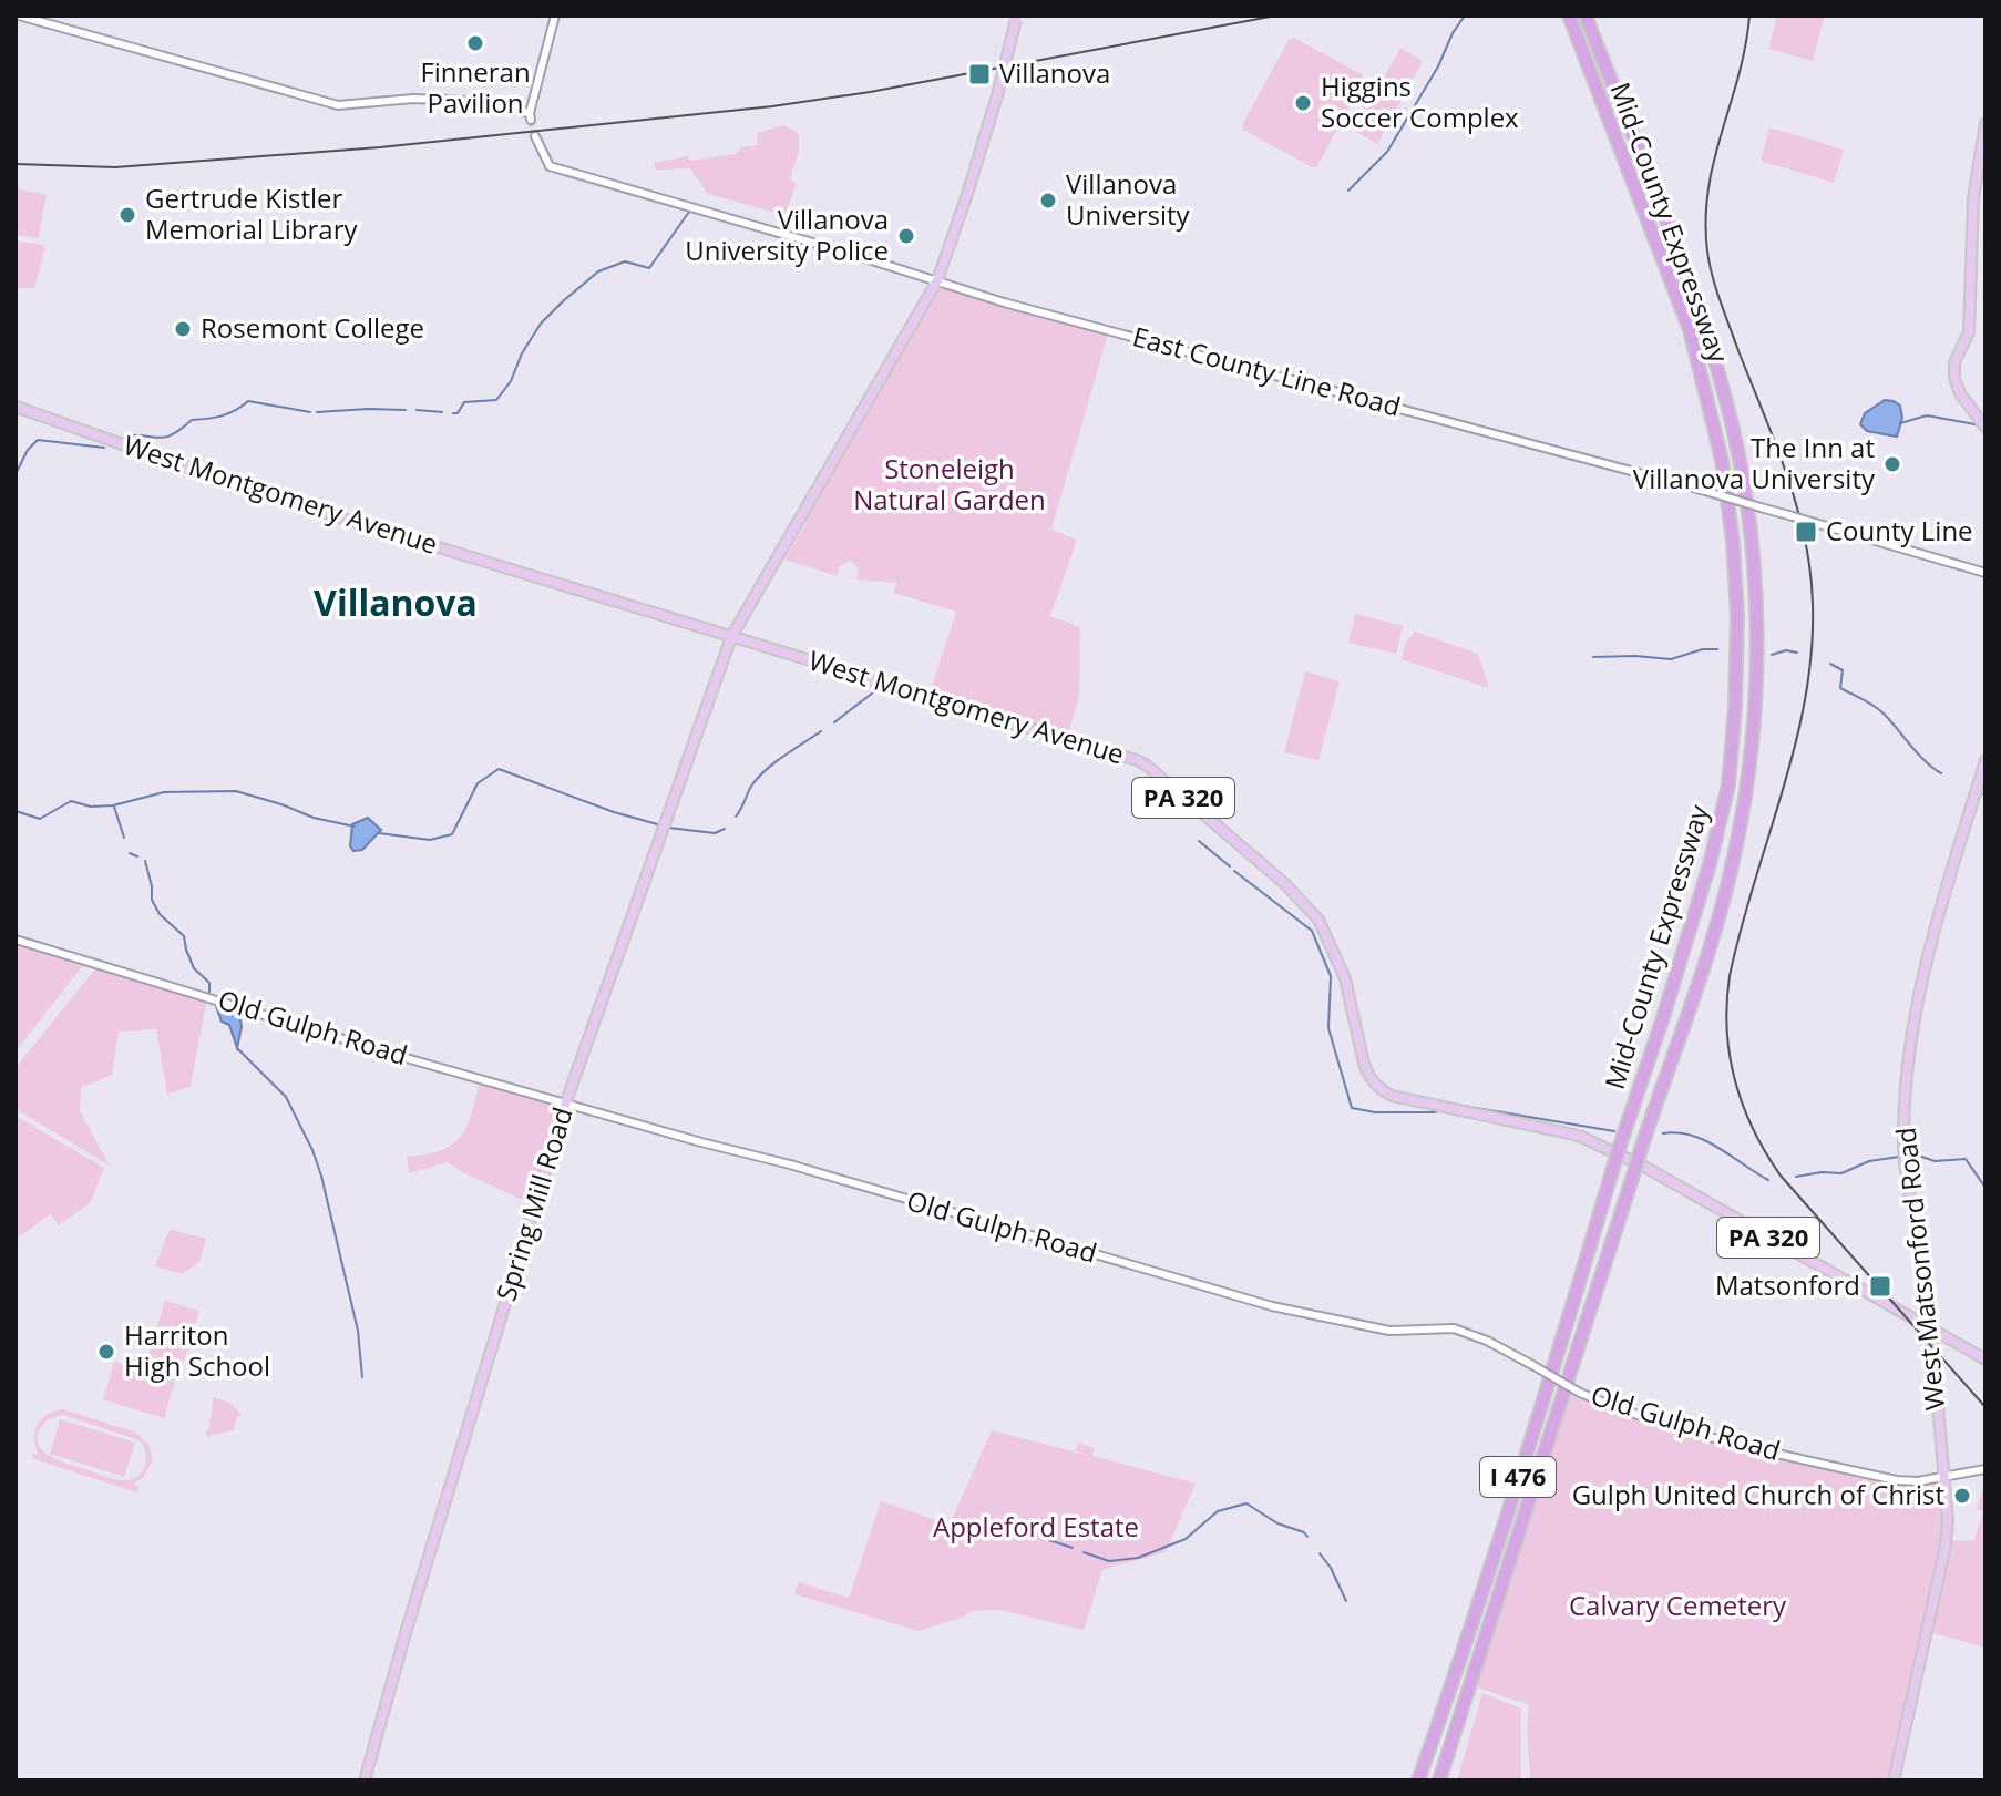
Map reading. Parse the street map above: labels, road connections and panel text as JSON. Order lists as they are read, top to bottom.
{
  "streets": {
    "highway": ["Mid-County Expressway", "I 476"],
    "main road": [
      "West Montgomery Avenue",
      "PA 320",
      "Spring Mill Road",
      "West Matsonford Road"
    ],
    "street": ["East County Line Road", "Old Gulph Road"]
  },
  "crossings": [
    ["East County Line Road", "Spring Mill Road"],
    ["West Montgomery Avenue", "PA 320"],
    ["West Montgomery Avenue", "Spring Mill Road"],
    ["West Montgomery Avenue", "West Matsonford Road"],
    ["PA 320", "West Matsonford Road"],
    ["Old Gulph Road", "Spring Mill Road"],
    ["Old Gulph Road", "West Matsonford Road"]
  ],
  "districts": ["Villanova"],
  "parks": ["Stoneleigh Natural Garden", "Appleford Estate", "Calvary Cemetery"],
  "places": {
    "other": [
      "Finneran Pavilion",
      "Higgins Soccer Complex",
      "Villanova University",
      "Gertrude Kistler Memorial Library",
      "Villanova University Police",
      "Rosemont College",
      "The Inn at Villanova University",
      "Harriton High School",
      "Gulph United Church of Christ"
    ],
    "transit": ["Villanova", "County Line", "Matsonford"]
  }
}
